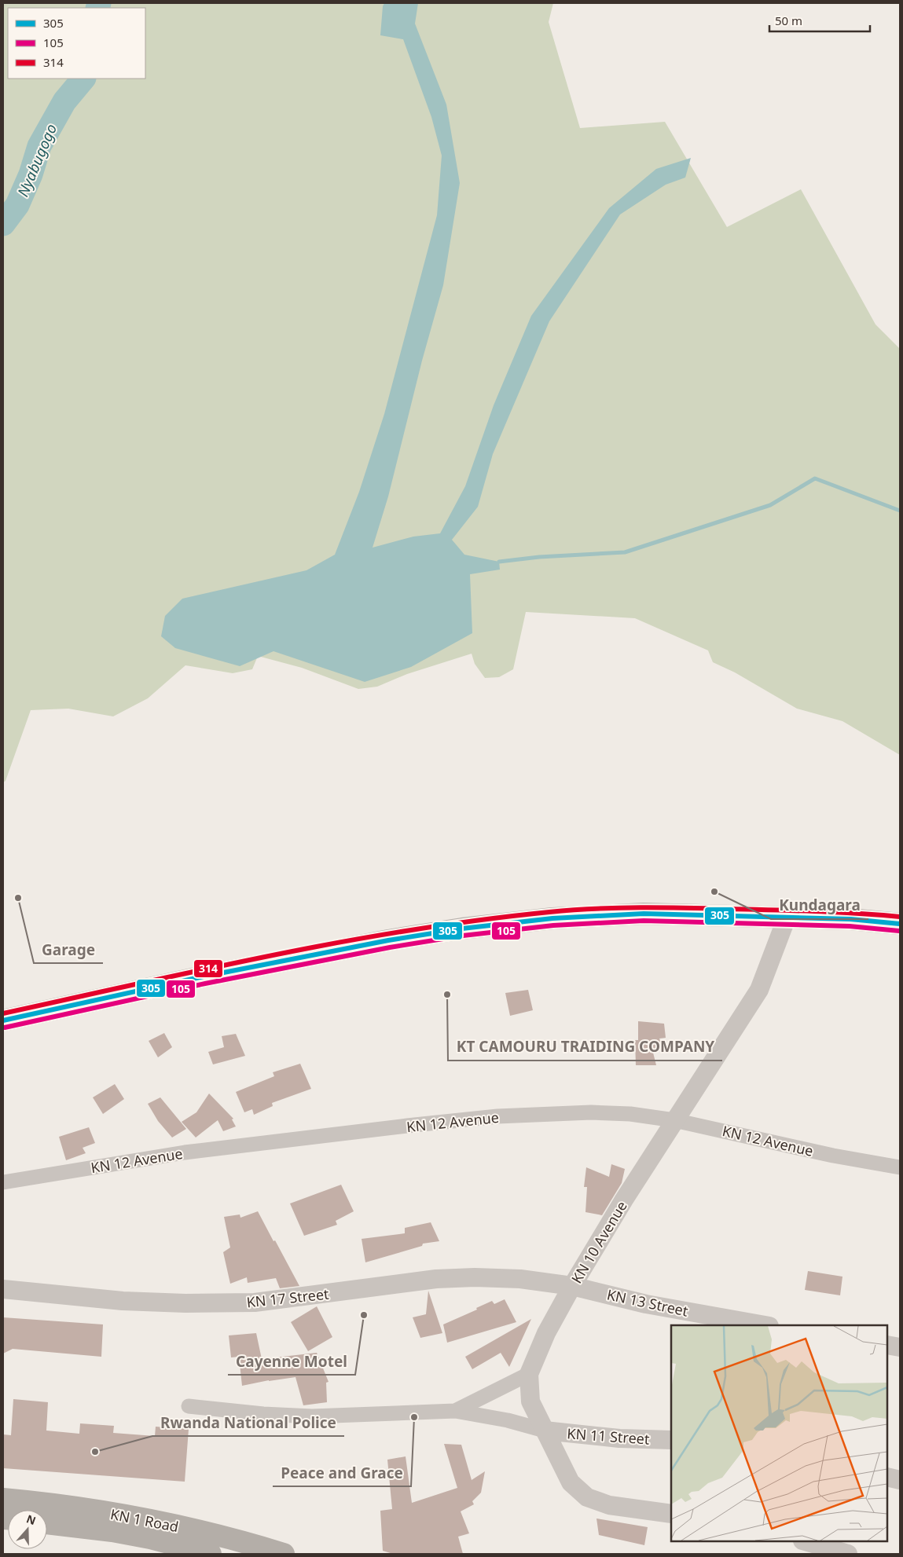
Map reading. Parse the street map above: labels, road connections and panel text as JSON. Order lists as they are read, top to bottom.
{
  "streets": {
    "highway": ["KN 1 Road"],
    "street": [
      "KN 12 Avenue",
      "KN 10 Avenue",
      "KN 17 Street",
      "KN 13 Street",
      "KN 11 Street"
    ]
  },
  "crossings": [
    ["KN 12 Avenue", "KN 10 Avenue"],
    ["KN 10 Avenue", "KN 17 Street"],
    ["KN 10 Avenue", "KN 13 Street"],
    ["KN 10 Avenue", "KN 11 Street"],
    ["KN 17 Street", "KN 13 Street"]
  ],
  "water": ["Nyabugogo"],
  "places": [
    "Kundagara",
    "Garage",
    "KT CAMOURU TRAIDING COMPANY",
    "Cayenne Motel",
    "Peace and Grace",
    "Rwanda National Police"
  ],
  "lines": ["transit line 314", "transit line 305", "transit line 105"],
  "legend": ["305", "105", "314"],
  "scale_bar": "50 m",
  "north": "top"
}
